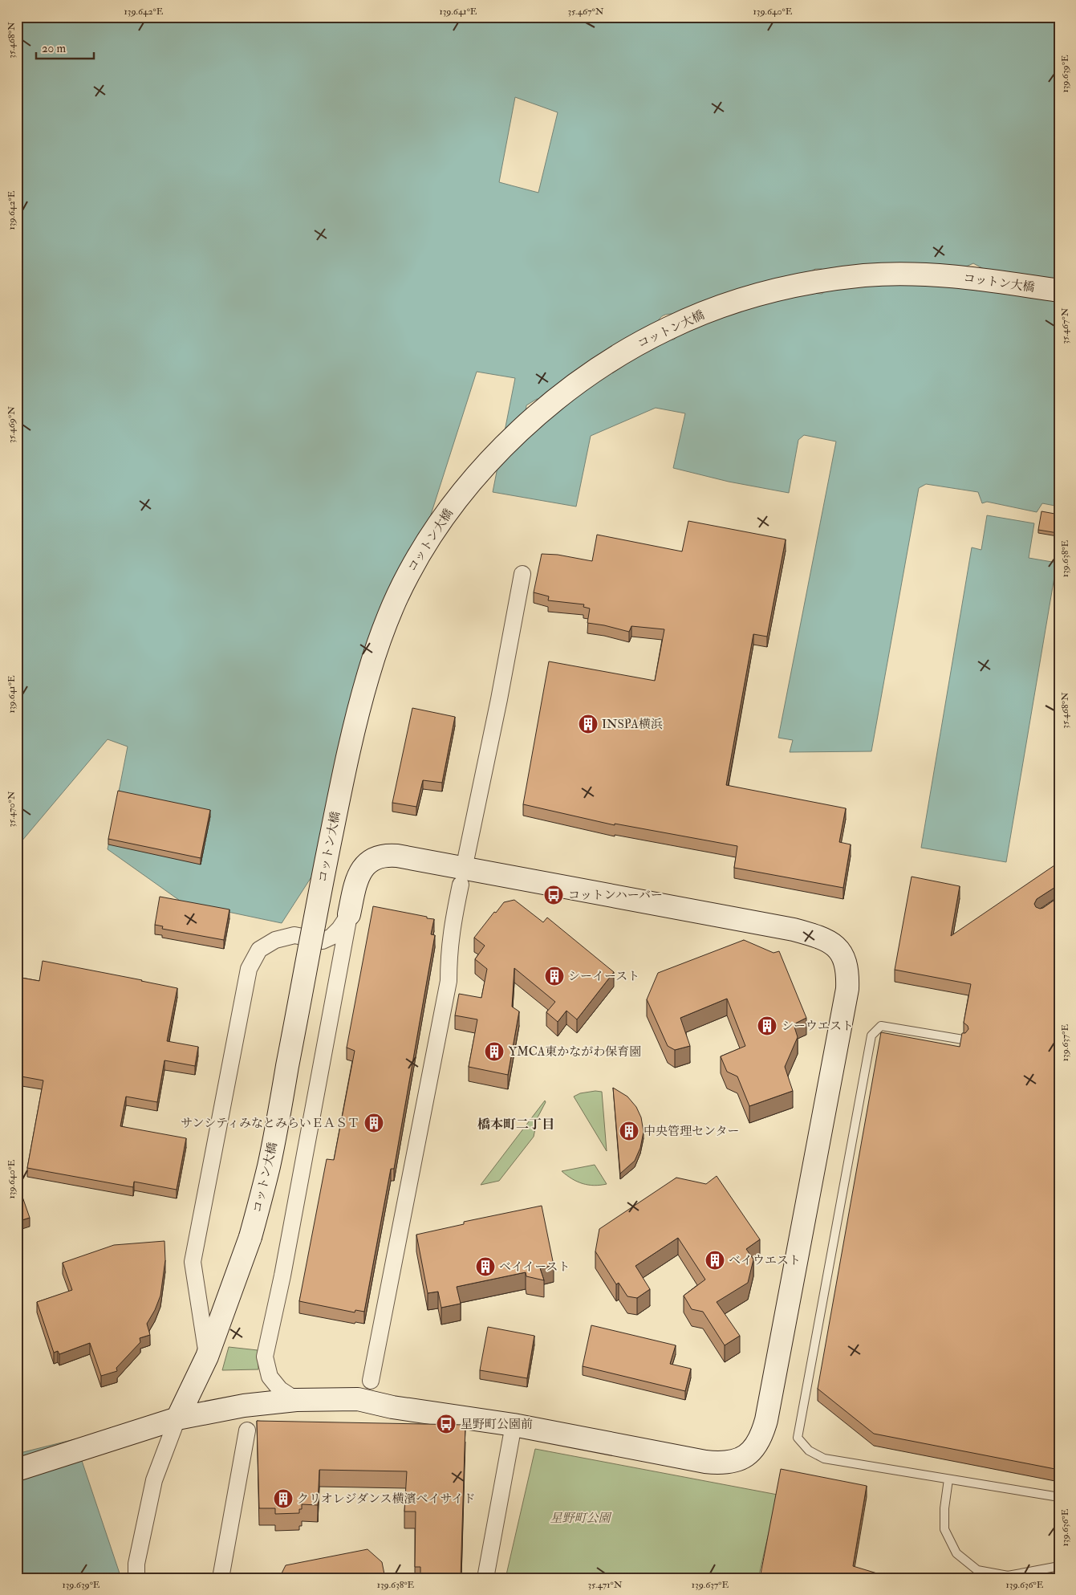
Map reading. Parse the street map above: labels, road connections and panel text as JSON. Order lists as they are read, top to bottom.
{
  "streets": {
    "street": ["コットン大橋"]
  },
  "districts": ["橋本町二丁目"],
  "parks": ["星野町公園"],
  "places": {
    "building": [
      "INSPA横浜",
      "シーイースト",
      "シーウエスト",
      "YMCA東かながわ保育園",
      "サンシティみなとみらいＥＡＳＴ",
      "中央管理センター",
      "ベイウエスト",
      "ベイイースト",
      "クリオレジダンス横濱ベイサイド"
    ],
    "bus stop": ["コットンハーバー", "星野町公園前"]
  },
  "scale_bar": "20 m",
  "coordinates": [
    "139.642°E",
    "139.641°E",
    "35.467°N",
    "139.640°E",
    "35.468°N",
    "139.639°E",
    "35.469°N",
    "139.638°E",
    "35.470°N",
    "139.637°E",
    "139.636°E",
    "35.471°N"
  ]
}
